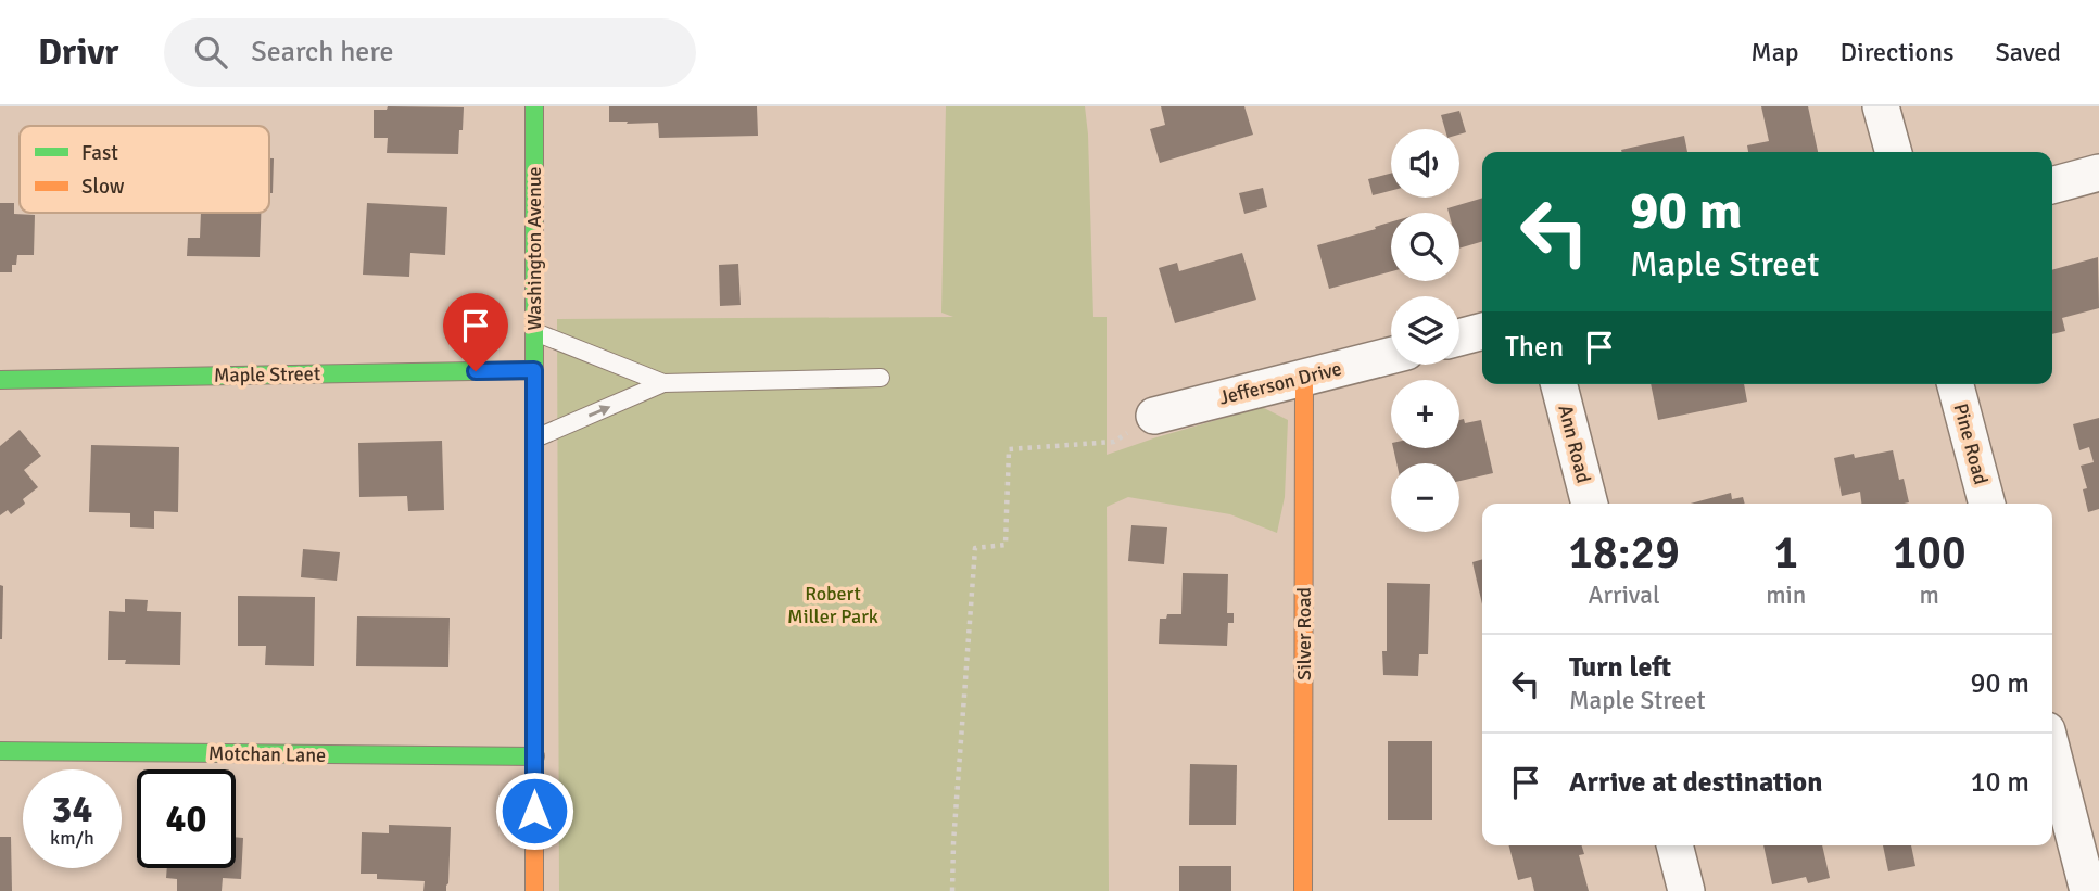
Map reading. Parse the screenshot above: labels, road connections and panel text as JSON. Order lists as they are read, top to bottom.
{
  "streets": {
    "street": [
      "Washington Avenue",
      "Maple Street",
      "Jefferson Drive",
      "Ann Road",
      "Pine Road",
      "Silver Road",
      "Motchan Lane"
    ]
  },
  "crossings": [
    ["Washington Avenue", "Maple Street"],
    ["Washington Avenue", "Motchan Lane"],
    ["Jefferson Drive", "Silver Road"]
  ],
  "parks": ["Robert Miller Park"],
  "legend": ["Fast", "Slow"],
  "page": {
    "header": "Drivr",
    "search": "Search here",
    "nav": ["Map", "Directions", "Saved"],
    "map_buttons": ["+", "−"],
    "turn": ["90 m", "Maple Street"],
    "then": "Then",
    "eta": [
      "18:29",
      "Arrival",
      "1",
      "min",
      "100",
      "m"
    ],
    "list": [
      {
        "name": "Turn left",
        "note": "Maple Street",
        "value": "90 m"
      },
      {
        "name": "Arrive at destination",
        "value": "10 m"
      }
    ],
    "speed": "34 km/h",
    "limit": "40"
  }
}
